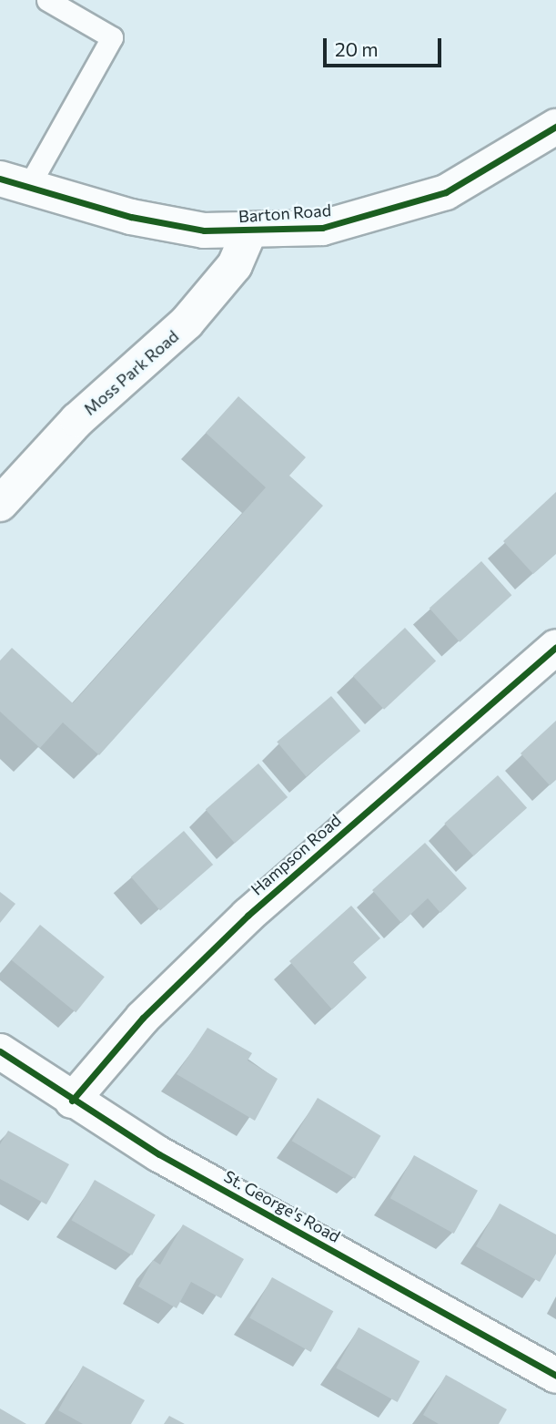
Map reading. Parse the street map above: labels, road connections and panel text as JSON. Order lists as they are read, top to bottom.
{
  "streets": {
    "street": [
      "Barton Road",
      "Moss Park Road",
      "Hampson Road",
      "St. George's Road"
    ]
  },
  "crossings": [
    ["Barton Road", "Moss Park Road"],
    ["Hampson Road", "St. George's Road"]
  ],
  "scale_bar": "20 m"
}
